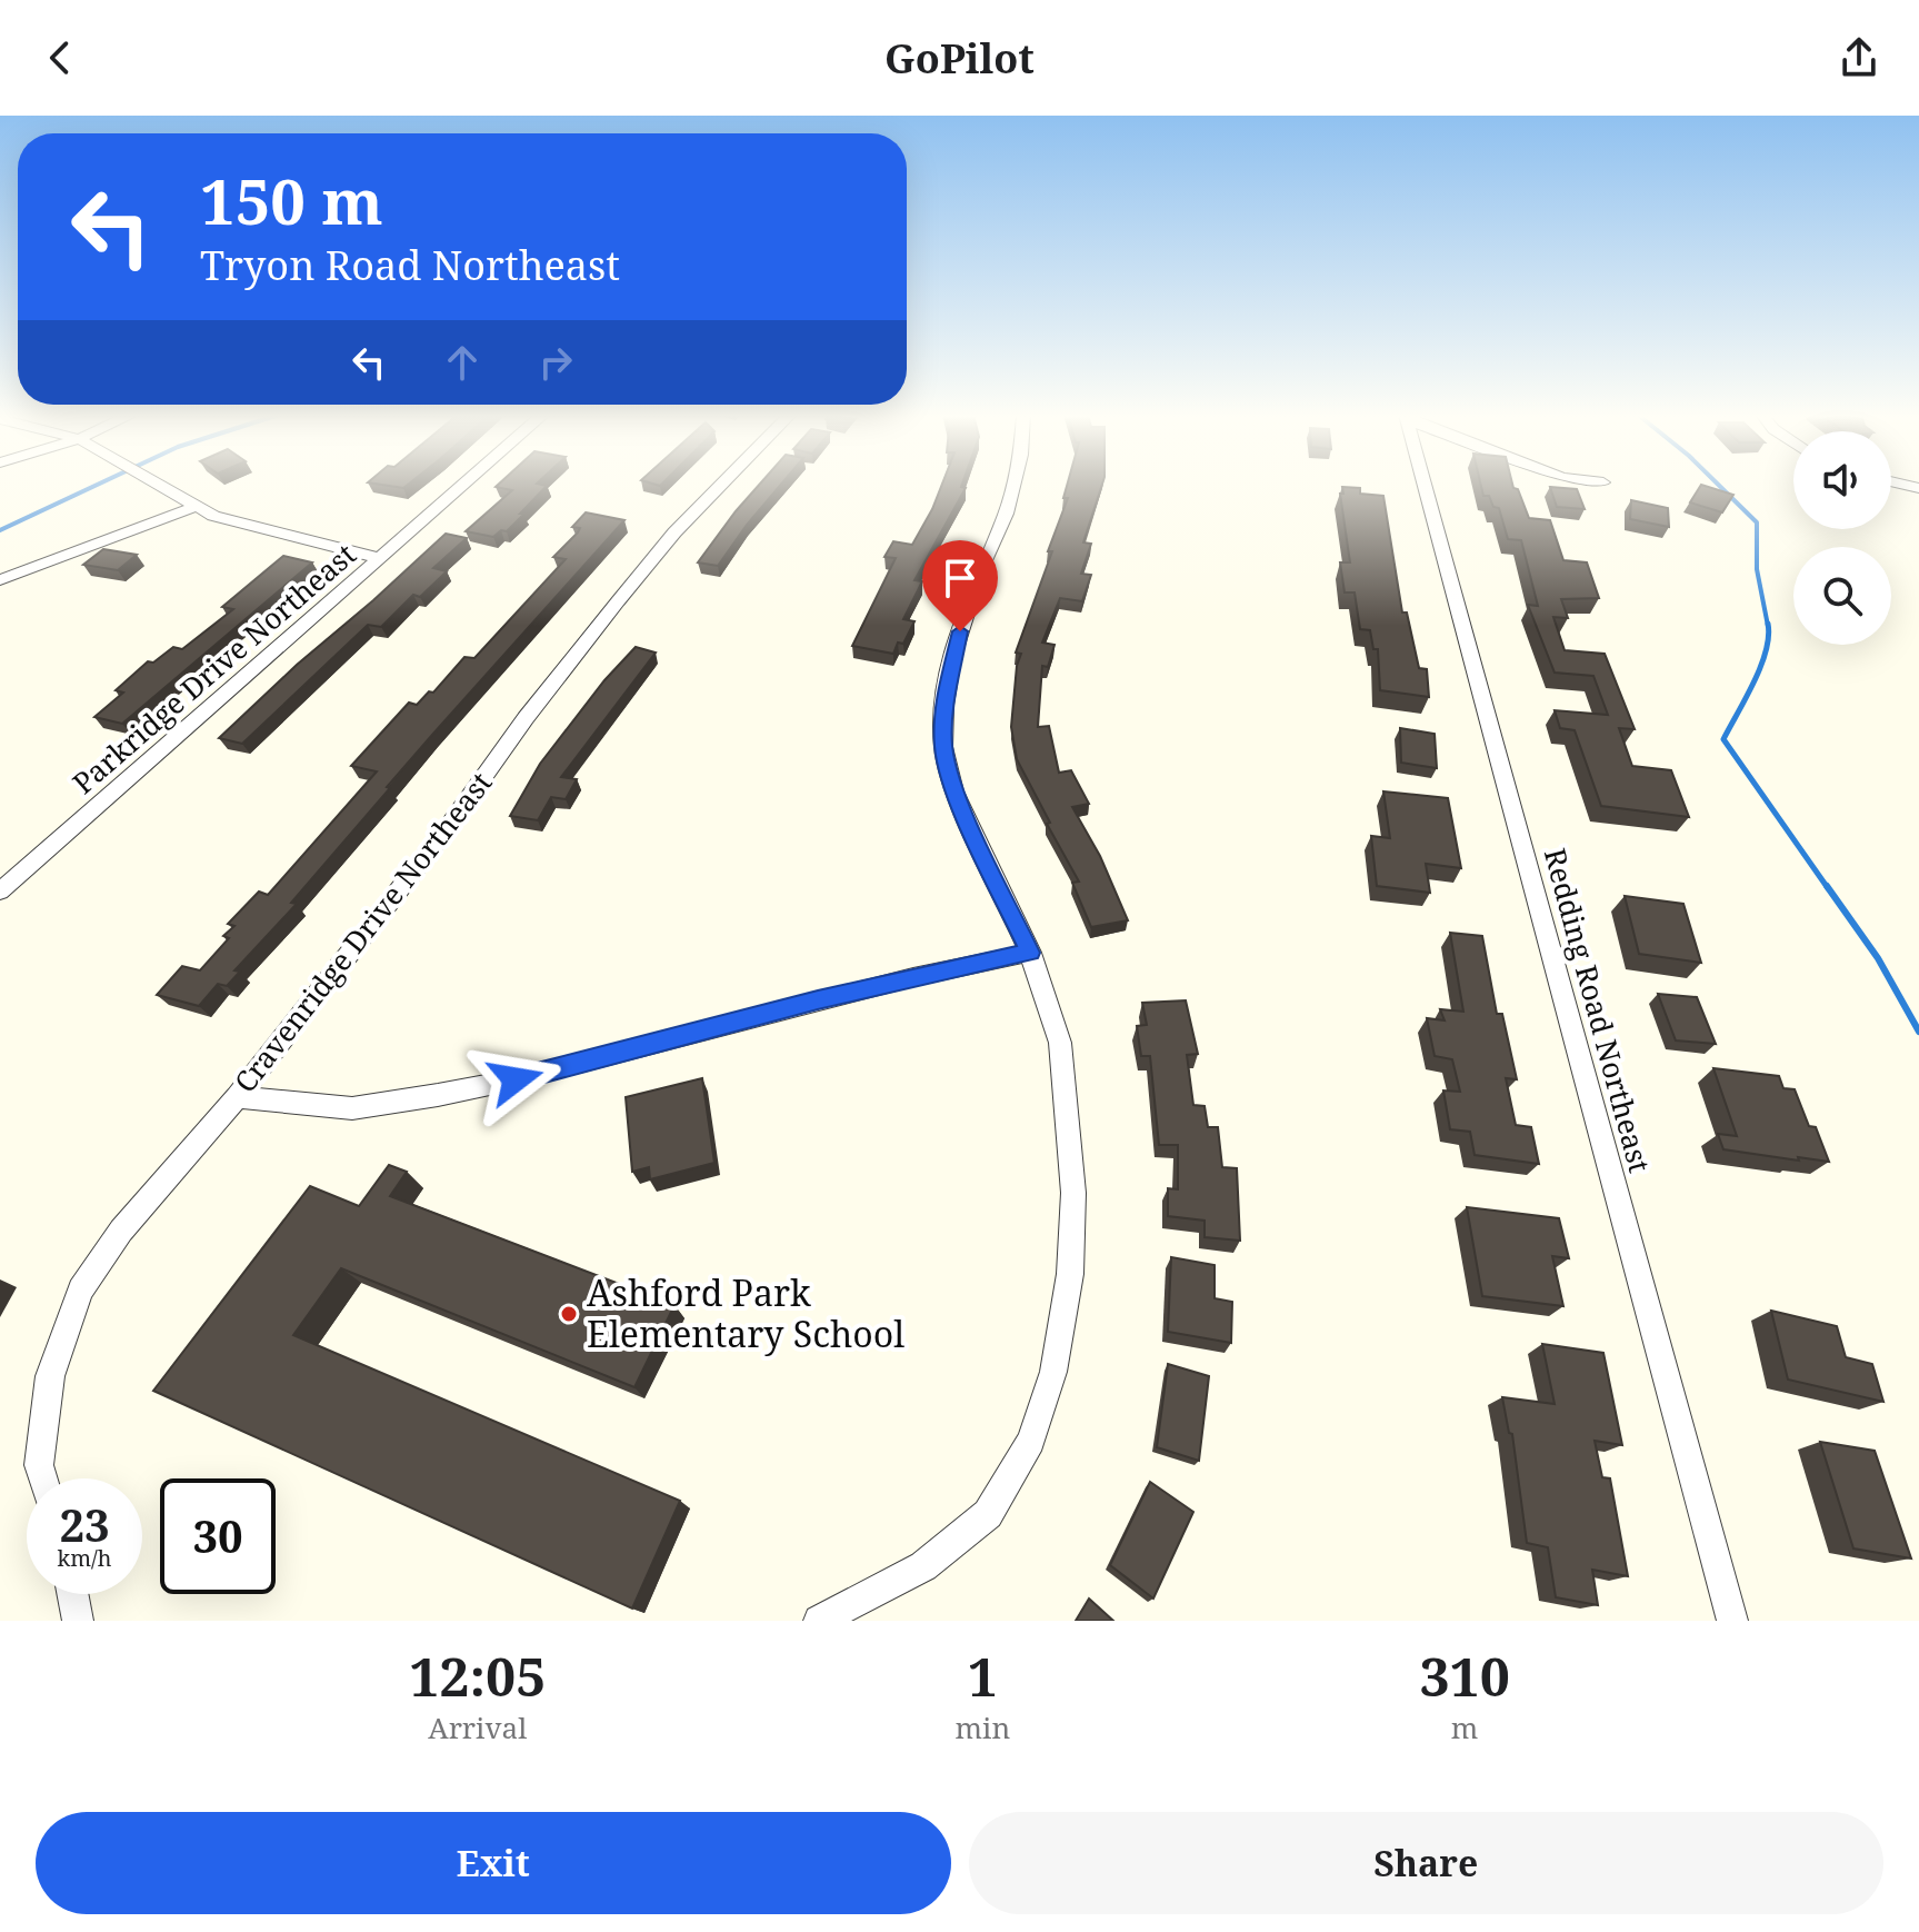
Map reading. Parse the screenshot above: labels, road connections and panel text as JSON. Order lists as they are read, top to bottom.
{
  "streets": {
    "street": ["Parkridge Drive Northeast", "Cravenridge Drive Northeast", "Redding Road Northeast"]
  },
  "places": ["Ashford Park Elementary School"],
  "page": {
    "header": "GoPilot",
    "turn": ["150 m", "Tryon Road Northeast"],
    "speed": "23 km/h",
    "limit": "30",
    "eta": [
      "12:05",
      "Arrival",
      "1",
      "min",
      "310",
      "m"
    ],
    "buttons": ["Exit", "Share"]
  }
}
